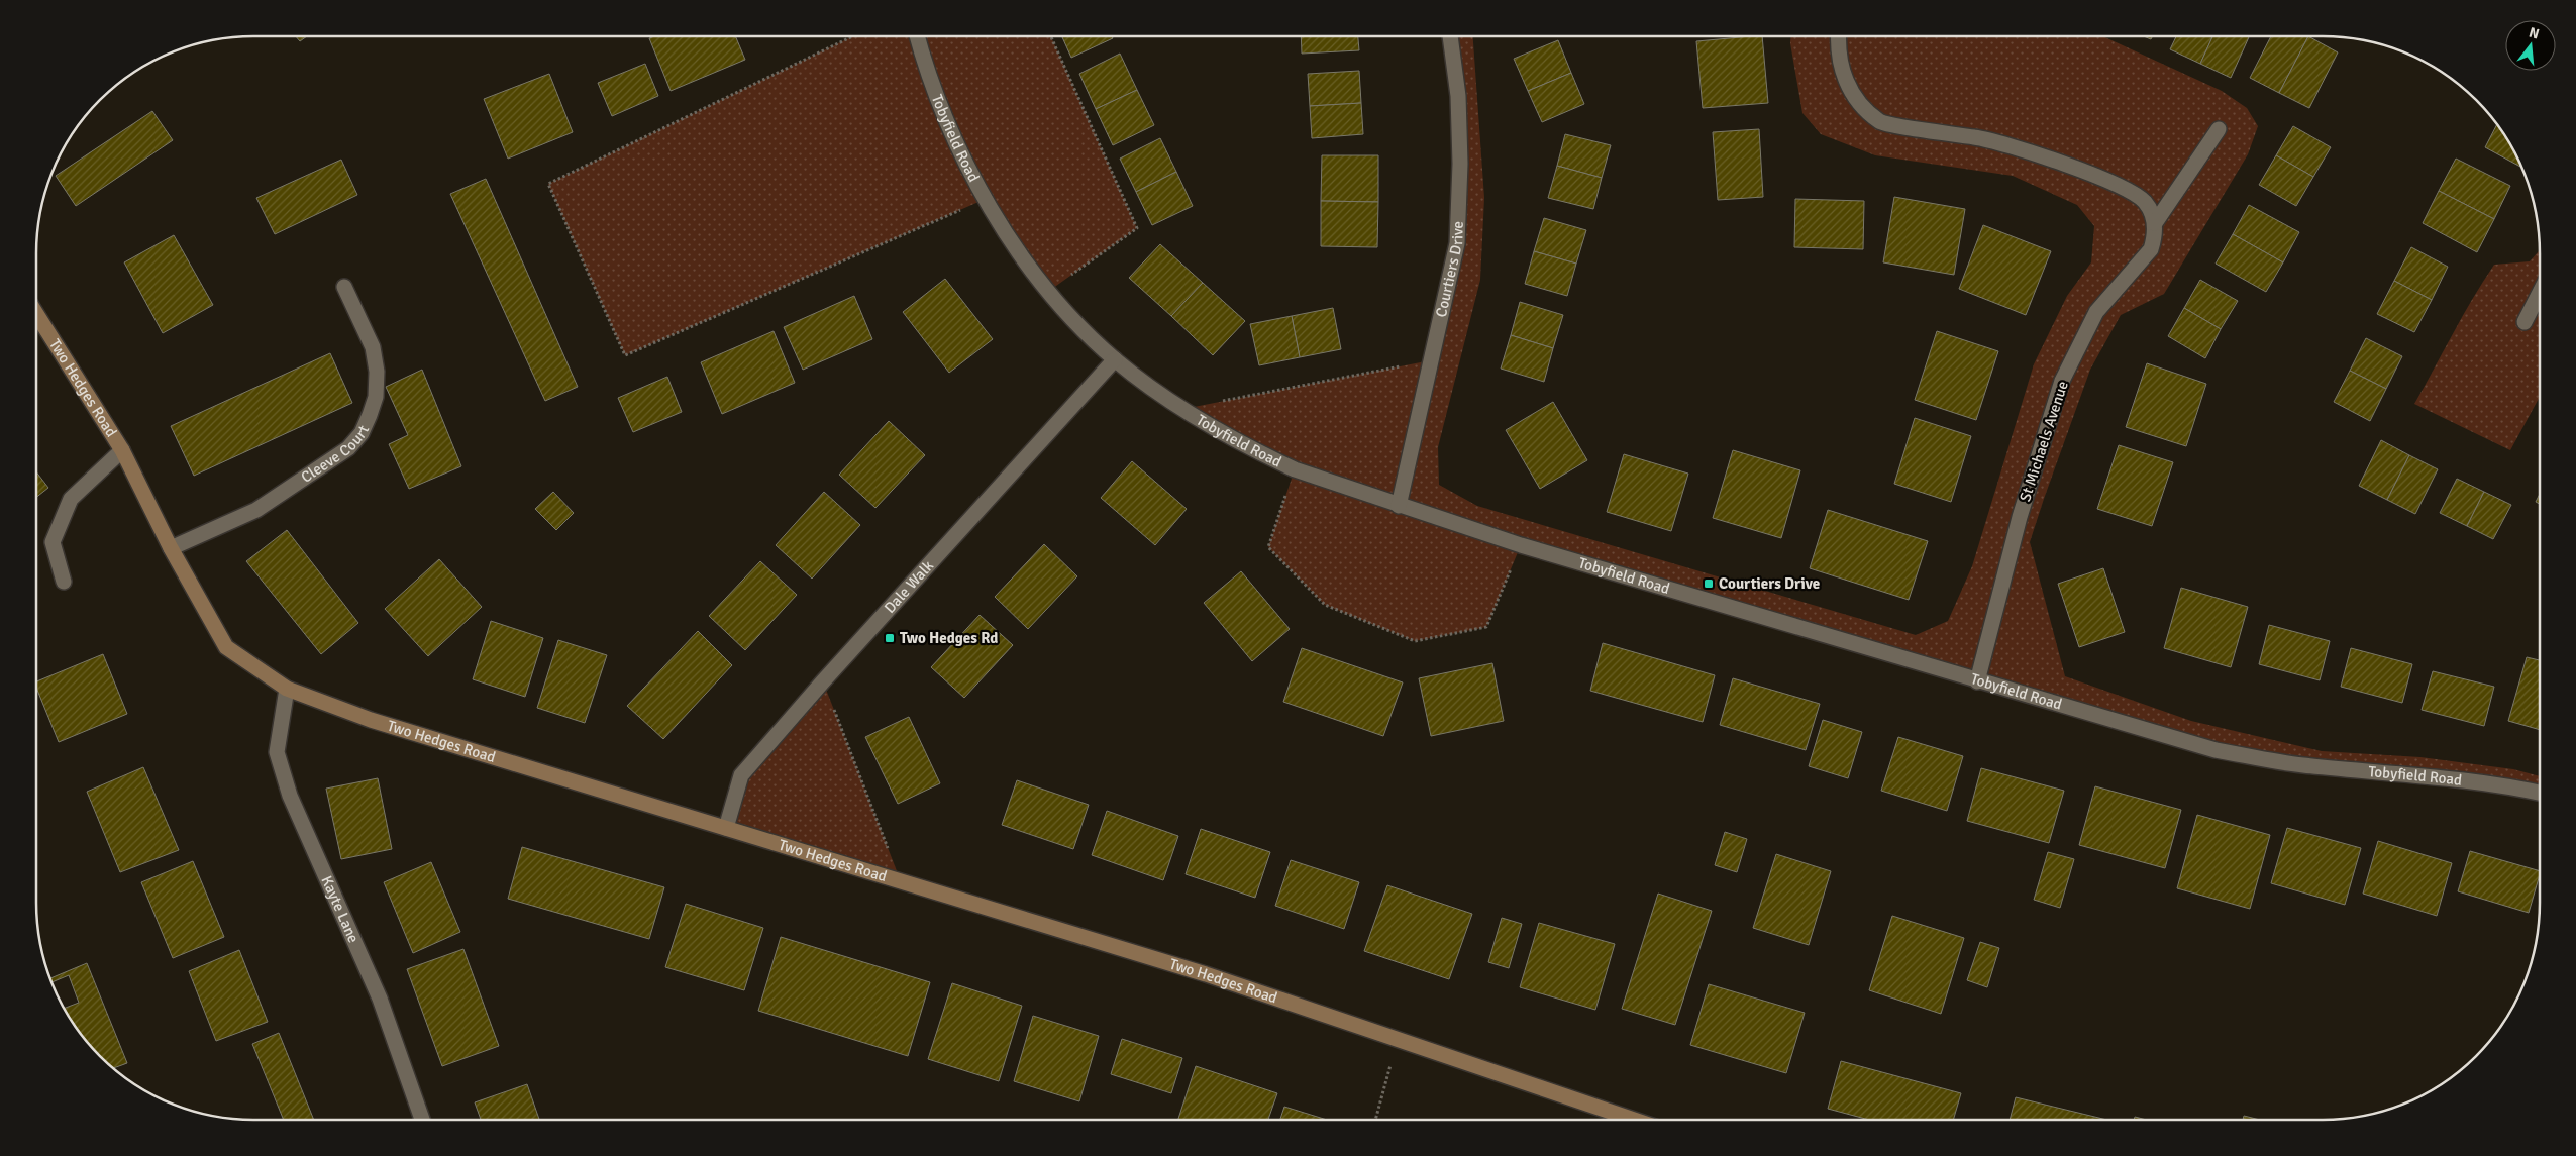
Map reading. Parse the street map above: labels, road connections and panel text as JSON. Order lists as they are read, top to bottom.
{
  "streets": {
    "street": [
      "Tobyfield Road",
      "Courtiers Drive",
      "Two Hedges Road",
      "St Michaels Avenue",
      "Cleeve Court",
      "Dale Walk",
      "Kayte Lane"
    ]
  },
  "crossings": [
    ["Tobyfield Road", "Courtiers Drive"],
    ["Tobyfield Road", "St Michaels Avenue"],
    ["Tobyfield Road", "Dale Walk"],
    ["Two Hedges Road", "Cleeve Court"],
    ["Two Hedges Road", "Dale Walk"],
    ["Two Hedges Road", "Kayte Lane"]
  ],
  "places": {
    "transit": ["Courtiers Drive", "Two Hedges Rd"]
  },
  "north": "top"
}
